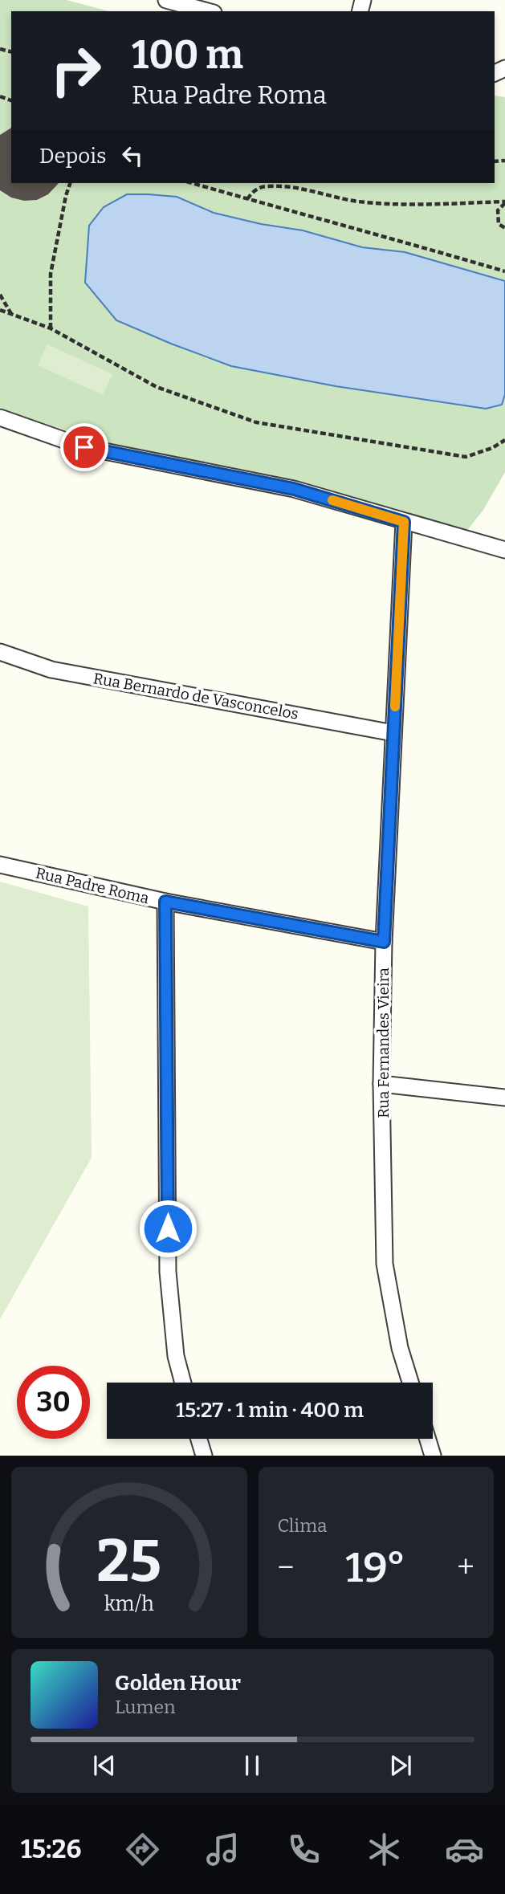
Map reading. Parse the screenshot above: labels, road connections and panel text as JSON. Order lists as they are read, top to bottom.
{
  "streets": {
    "street": ["Rua Bernardo de Vasconcelos", "Rua Padre Roma", "Rua Fernandes Vieira"]
  },
  "crossings": [
    ["Rua Bernardo de Vasconcelos", "Rua Fernandes Vieira"],
    ["Rua Padre Roma", "Rua Fernandes Vieira"]
  ],
  "page": {
    "turn": ["100 m", "Rua Padre Roma"],
    "then": "Depois",
    "limit": "30",
    "trip": "15:27 · 1 min · 400 m",
    "tile": "Clima",
    "heat": ["−", "19°", "+"],
    "song": ["Golden Hour", "Lumen"],
    "tabs": "15:26",
    "gauge": ["25", "km/h"]
  }
}
